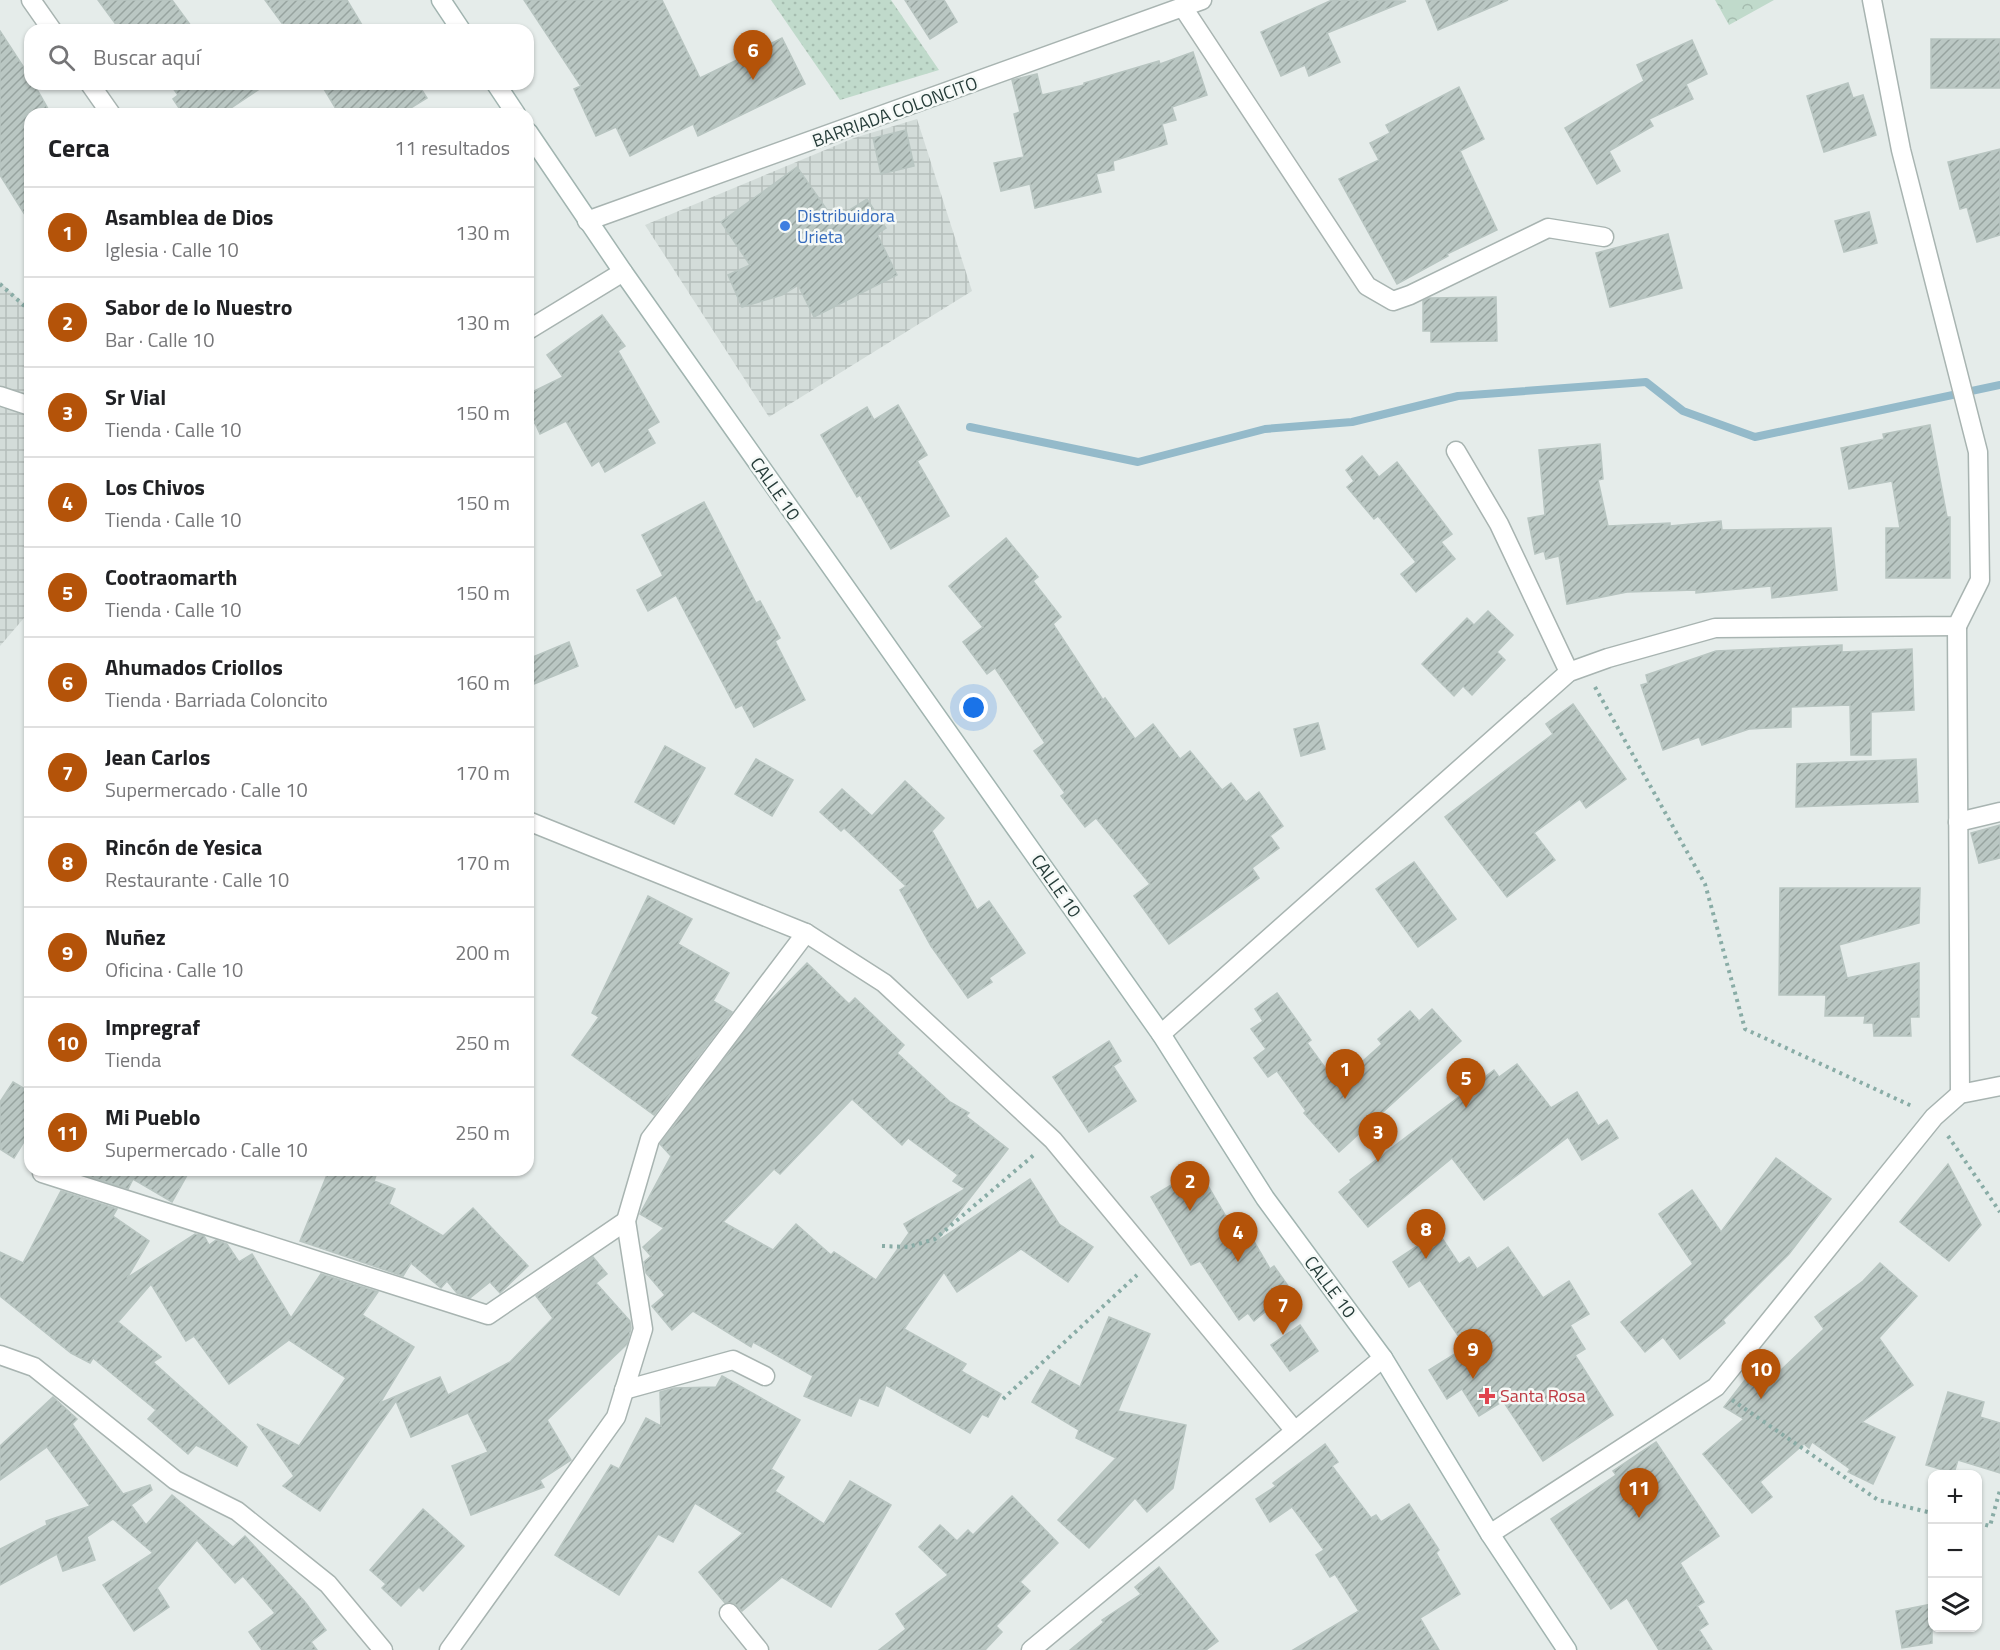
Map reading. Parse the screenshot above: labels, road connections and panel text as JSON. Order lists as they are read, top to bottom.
{
  "streets": {
    "street": ["BARRIADA COLONCITO", "CALLE 10"]
  },
  "crossings": [
    ["BARRIADA COLONCITO", "CALLE 10"]
  ],
  "places": {
    "other": ["Distribuidora Urieta"],
    "health": ["Santa Rosa"]
  },
  "page": {
    "search": "Buscar aquí",
    "pins": [
      "6",
      "1",
      "5",
      "3",
      "2",
      "8",
      "4",
      "7",
      "9",
      "10",
      "11"
    ],
    "heading": ["Cerca", "11 resultados"],
    "list": [
      {
        "mark": "1",
        "name": "Asamblea de Dios",
        "note": "Iglesia · Calle 10",
        "value": "130 m"
      },
      {
        "mark": "2",
        "name": "Sabor de lo Nuestro",
        "note": "Bar · Calle 10",
        "value": "130 m"
      },
      {
        "mark": "3",
        "name": "Sr Vial",
        "note": "Tienda · Calle 10",
        "value": "150 m"
      },
      {
        "mark": "4",
        "name": "Los Chivos",
        "note": "Tienda · Calle 10",
        "value": "150 m"
      },
      {
        "mark": "5",
        "name": "Cootraomarth",
        "note": "Tienda · Calle 10",
        "value": "150 m"
      },
      {
        "mark": "6",
        "name": "Ahumados Criollos",
        "note": "Tienda · Barriada Coloncito",
        "value": "160 m"
      },
      {
        "mark": "7",
        "name": "Jean Carlos",
        "note": "Supermercado · Calle 10",
        "value": "170 m"
      },
      {
        "mark": "8",
        "name": "Rincón de Yesica",
        "note": "Restaurante · Calle 10",
        "value": "170 m"
      },
      {
        "mark": "9",
        "name": "Nuñez",
        "note": "Oficina · Calle 10",
        "value": "200 m"
      },
      {
        "mark": "10",
        "name": "Impregraf",
        "note": "Tienda",
        "value": "250 m"
      },
      {
        "mark": "11",
        "name": "Mi Pueblo",
        "note": "Supermercado · Calle 10",
        "value": "250 m"
      }
    ],
    "map_buttons": ["+", "−"]
  }
}
